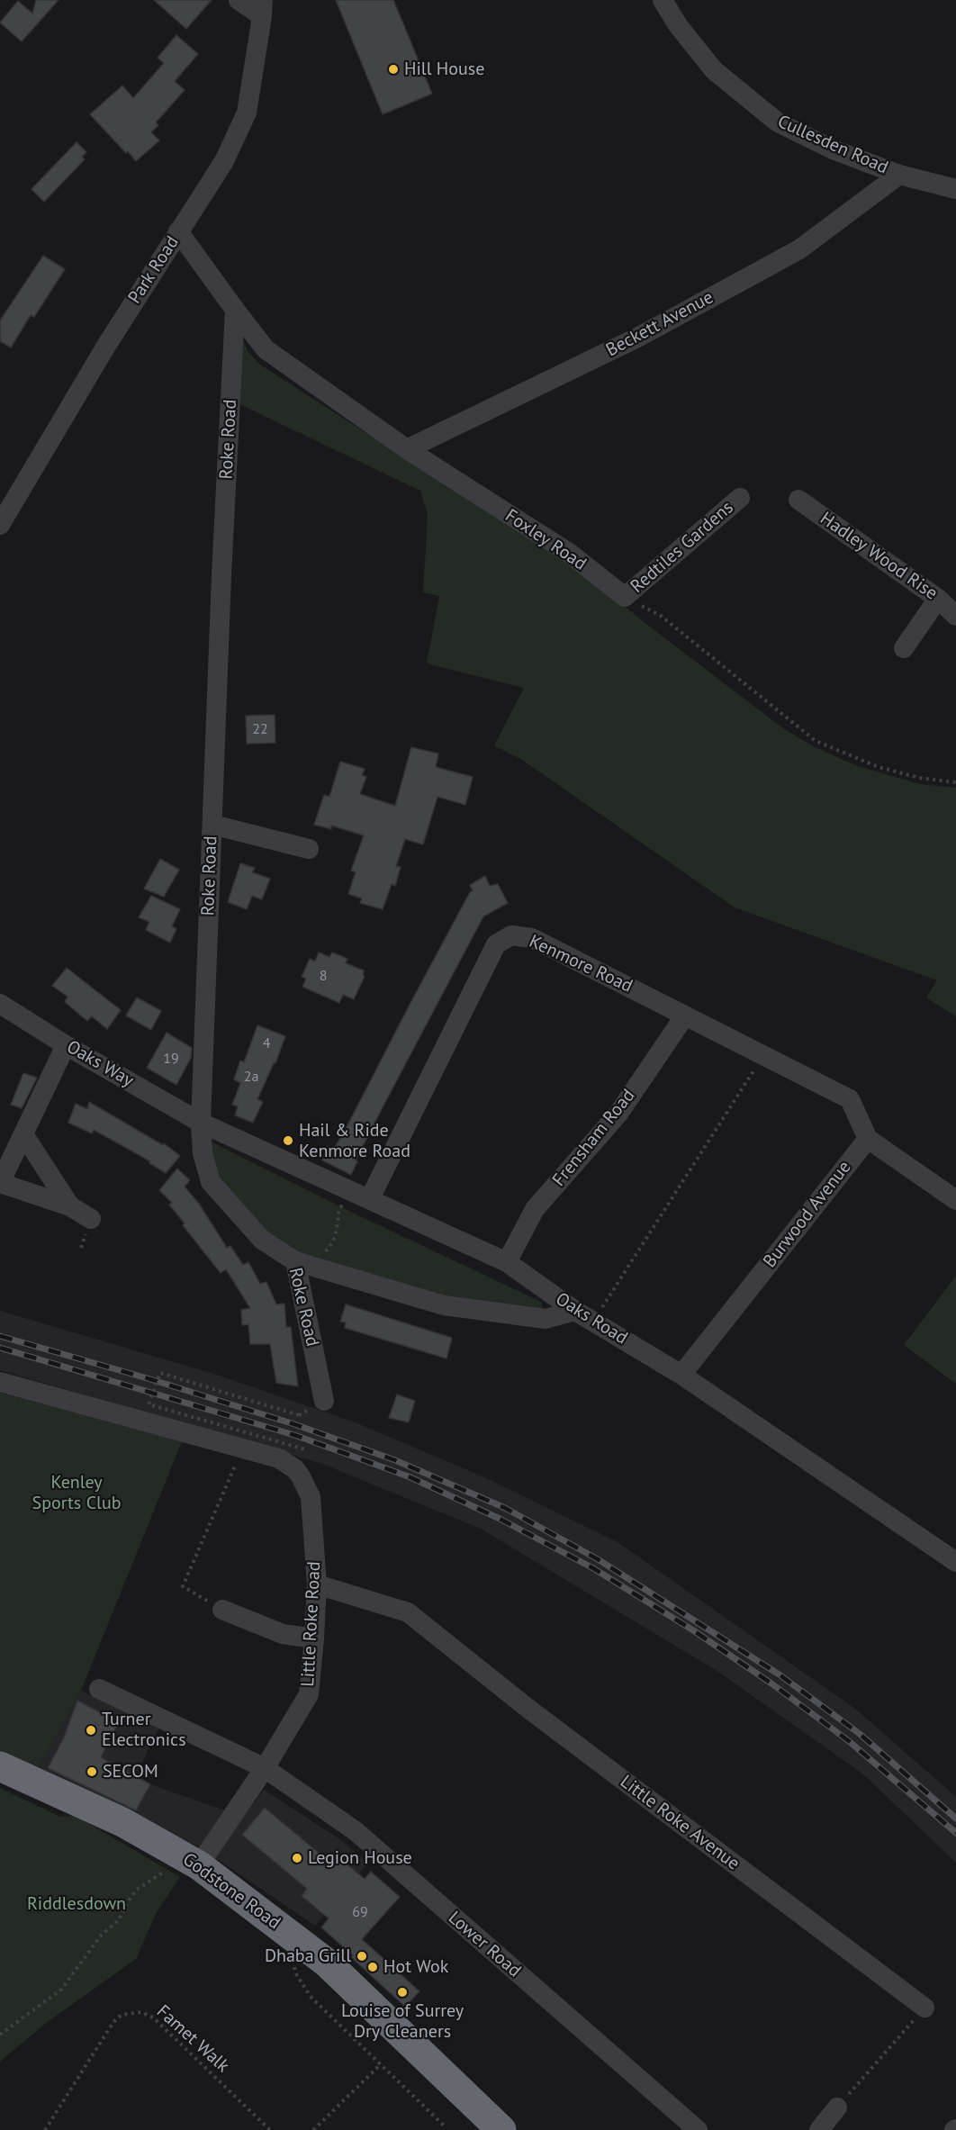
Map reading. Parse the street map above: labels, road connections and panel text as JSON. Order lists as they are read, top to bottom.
{
  "streets": {
    "highway": ["Godstone Road"],
    "street": [
      "Cullesden Road",
      "Park Road",
      "Beckett Avenue",
      "Roke Road",
      "Foxley Road",
      "Redtiles Gardens",
      "Hadley Wood Rise",
      "Kenmore Road",
      "Oaks Way",
      "Frensham Road",
      "Burwood Avenue",
      "Oaks Road",
      "Little Roke Road",
      "Little Roke Avenue",
      "Lower Road"
    ],
    "path": ["Famet Walk"]
  },
  "crossings": [
    ["Cullesden Road", "Beckett Avenue"],
    ["Park Road", "Foxley Road"],
    ["Beckett Avenue", "Foxley Road"],
    ["Roke Road", "Foxley Road"],
    ["Roke Road", "Oaks Way"],
    ["Roke Road", "Oaks Road"],
    ["Foxley Road", "Redtiles Gardens"],
    ["Kenmore Road", "Frensham Road"],
    ["Kenmore Road", "Burwood Avenue"],
    ["Kenmore Road", "Oaks Road"],
    ["Oaks Way", "Oaks Road"],
    ["Frensham Road", "Oaks Road"],
    ["Burwood Avenue", "Oaks Road"],
    ["Little Roke Road", "Little Roke Avenue"],
    ["Little Roke Road", "Godstone Road"],
    ["Little Roke Road", "Lower Road"]
  ],
  "parks": ["Kenley Sports Club", "Riddlesdown"],
  "places": [
    "Hill House",
    "Hail & Ride Kenmore Road",
    "Turner Electronics",
    "SECOM",
    "Legion House",
    "Dhaba Grill",
    "Hot Wok",
    "Louise of Surrey Dry Cleaners"
  ],
  "house_numbers": [
    "22",
    "8",
    "4",
    "19",
    "2a",
    "69"
  ]
}
